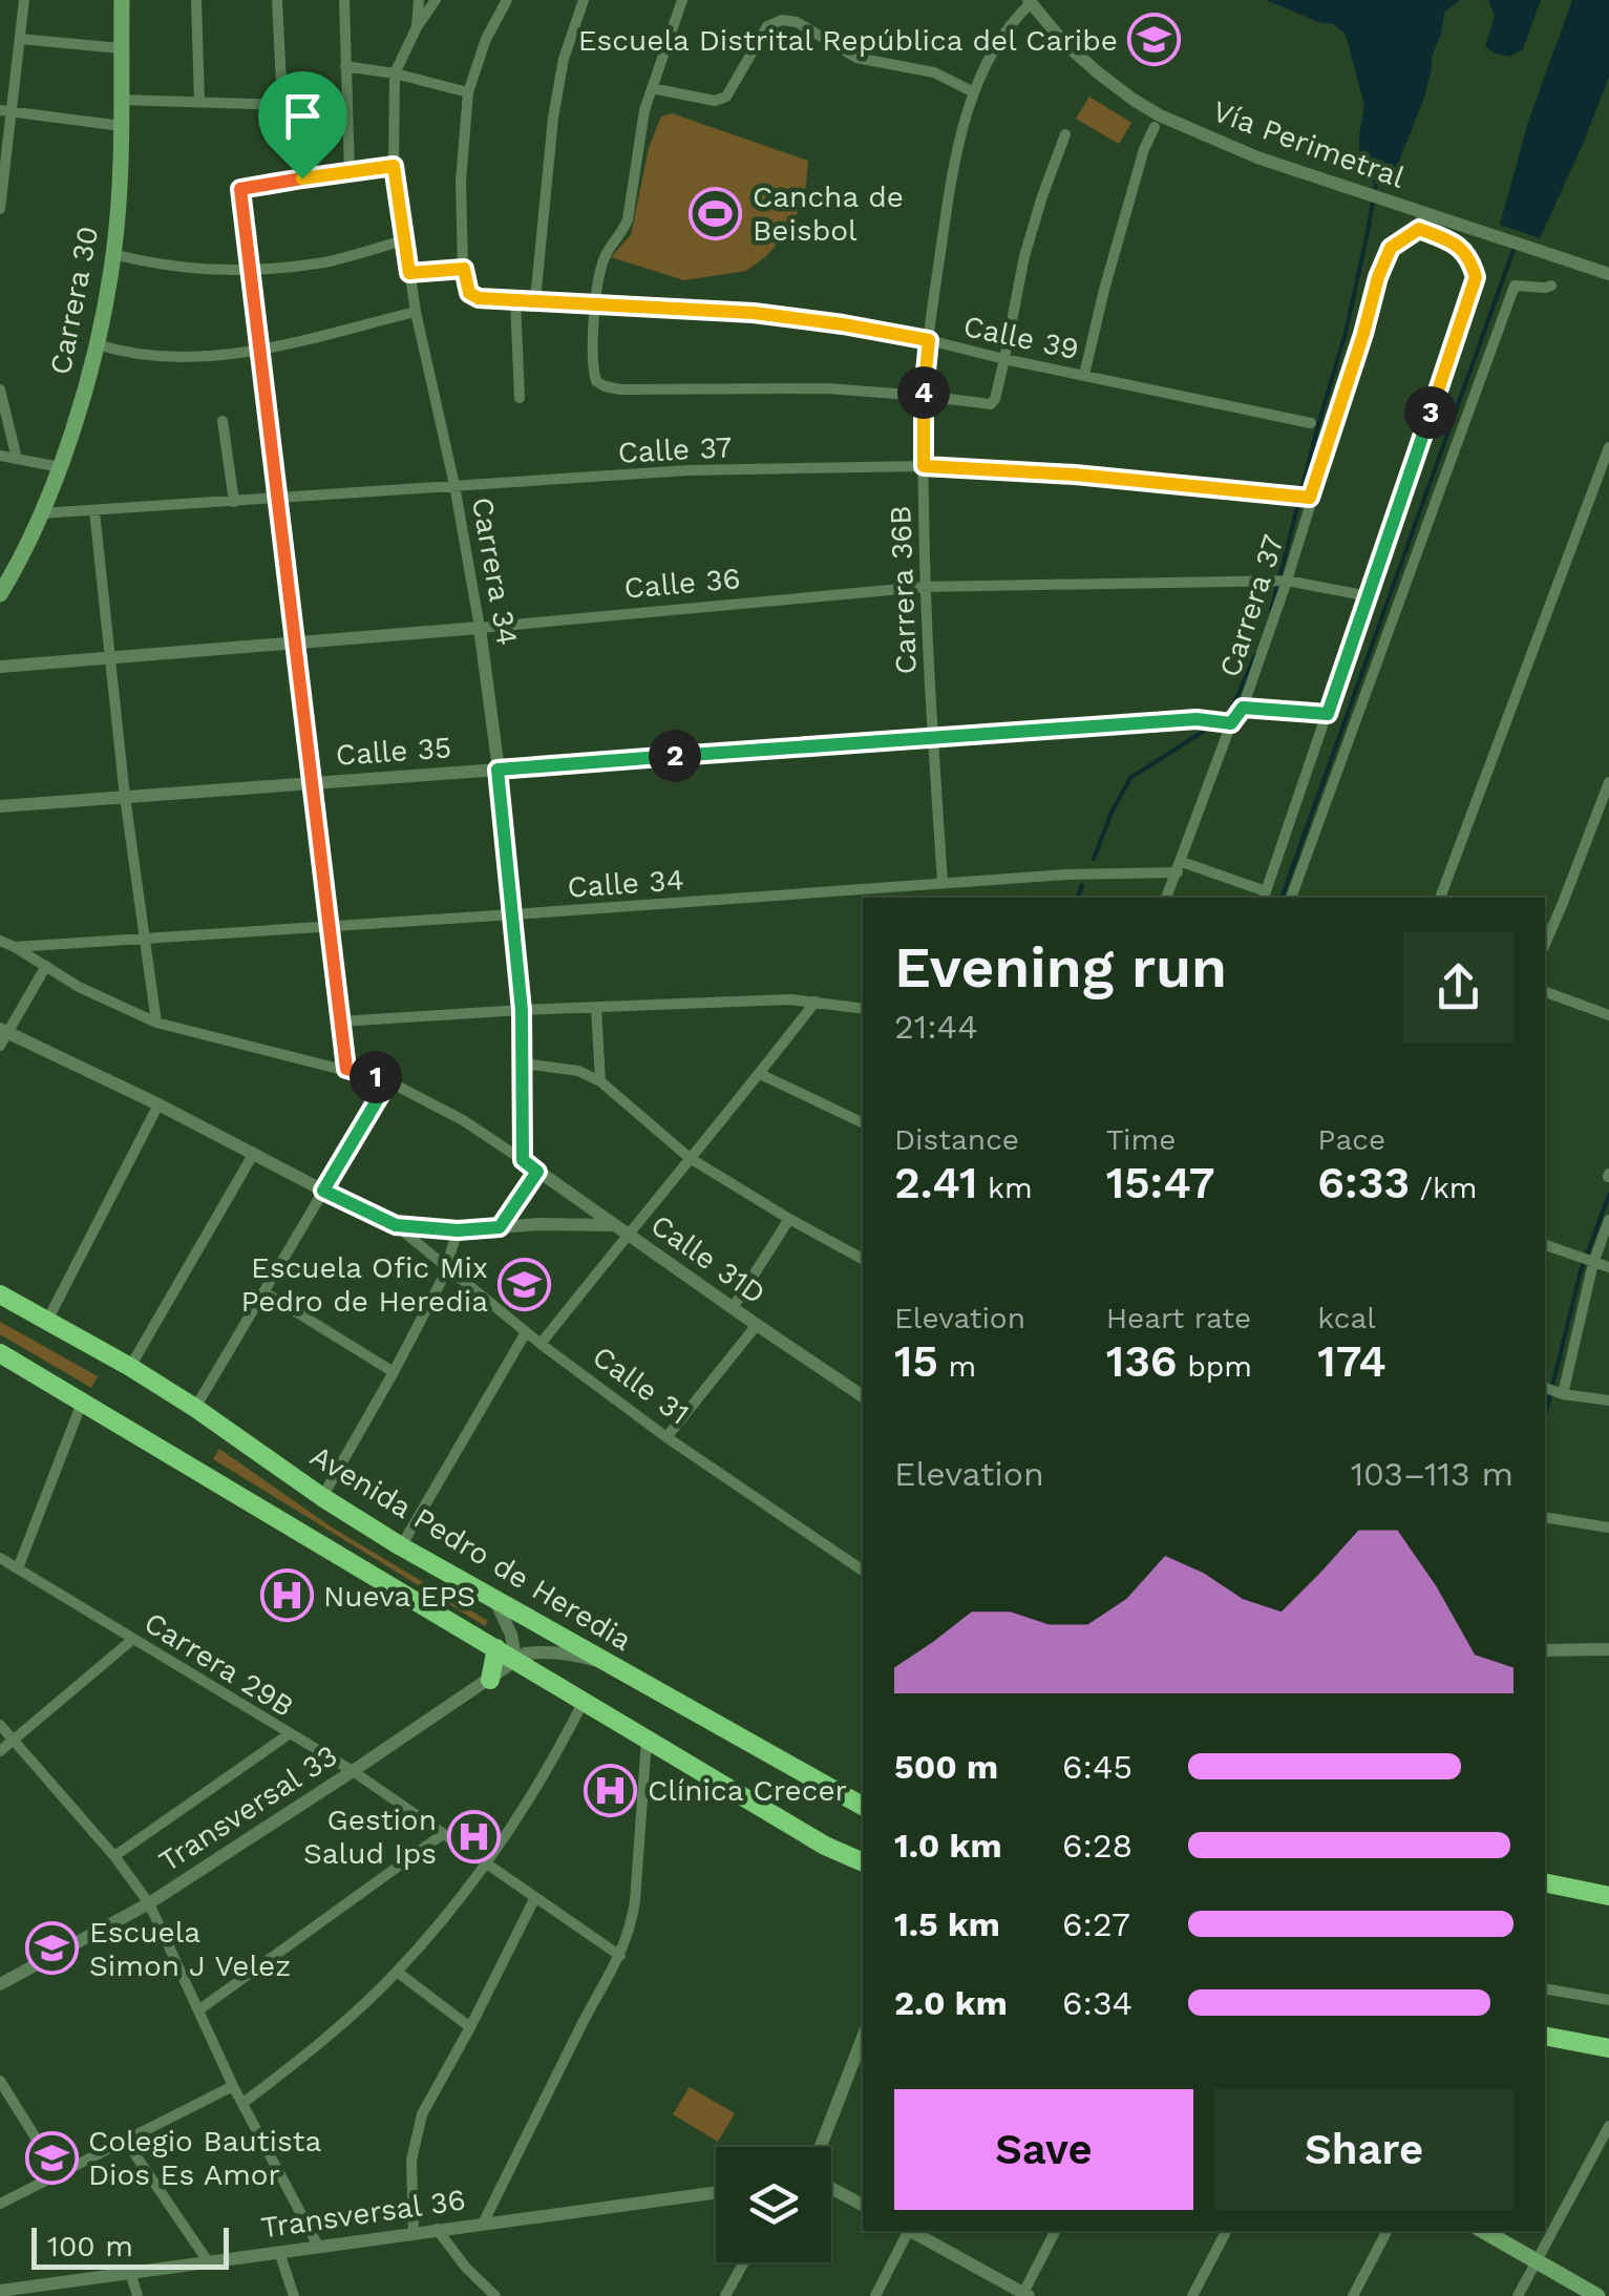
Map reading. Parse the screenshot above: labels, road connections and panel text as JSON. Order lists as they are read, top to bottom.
{
  "streets": {
    "highway": ["Avenida Pedro de Heredia"],
    "main road": ["Carrera 30"],
    "street": [
      "Vía Perimetral",
      "Calle 39",
      "Calle 37",
      "Carrera 34",
      "Calle 36",
      "Carrera 36B",
      "Carrera 37",
      "Calle 35",
      "Calle 34",
      "Calle 31D",
      "Calle 31",
      "Carrera 29B",
      "Transversal 33",
      "Transversal 36"
    ]
  },
  "crossings": [
    ["Vía Perimetral", "Carrera 36B"],
    ["Carrera 30", "Calle 37"],
    ["Calle 39", "Carrera 36B"],
    ["Calle 37", "Carrera 34"],
    ["Calle 37", "Carrera 36B"],
    ["Calle 37", "Carrera 37"],
    ["Carrera 34", "Calle 36"],
    ["Carrera 34", "Calle 35"],
    ["Carrera 34", "Calle 34"],
    ["Carrera 34", "Calle 31D"],
    ["Calle 36", "Carrera 36B"],
    ["Calle 36", "Carrera 37"],
    ["Carrera 36B", "Calle 35"],
    ["Carrera 36B", "Calle 34"],
    ["Carrera 37", "Calle 35"],
    ["Carrera 37", "Calle 34"],
    ["Calle 31D", "Calle 31"],
    ["Avenida Pedro de Heredia", "Transversal 33"],
    ["Carrera 29B", "Transversal 33"]
  ],
  "places": {
    "school or university": [
      "Escuela Distrital República del Caribe",
      "Escuela Ofic Mix Pedro de Heredia",
      "Escuela Simon J Velez",
      "Colegio Bautista Dios Es Amor"
    ],
    "sports": ["Cancha de Beisbol"],
    "hospital": ["Nueva EPS", "Clínica Crecer", "Gestion Salud Ips"]
  },
  "scale_bar": "100 m",
  "page": {
    "pins": [
      "4",
      "3",
      "2",
      "1"
    ],
    "heading": ["Evening run", "21:44"],
    "stats": [
      ["Distance", "2.41 km"],
      ["Time", "15:47"],
      ["Pace", "6:33 /km"],
      ["Elevation", "15 m"],
      ["Heart rate", "136 bpm"],
      ["kcal", "174"]
    ],
    "chart": ["Elevation", "103–113 m"],
    "list": [
      {
        "name": "500 m",
        "note": "6:45"
      },
      {
        "name": "1.0 km",
        "note": "6:28"
      },
      {
        "name": "1.5 km",
        "note": "6:27"
      },
      {
        "name": "2.0 km",
        "note": "6:34"
      }
    ],
    "buttons": ["Save", "Share"],
    "scale": "100 m"
  }
}
